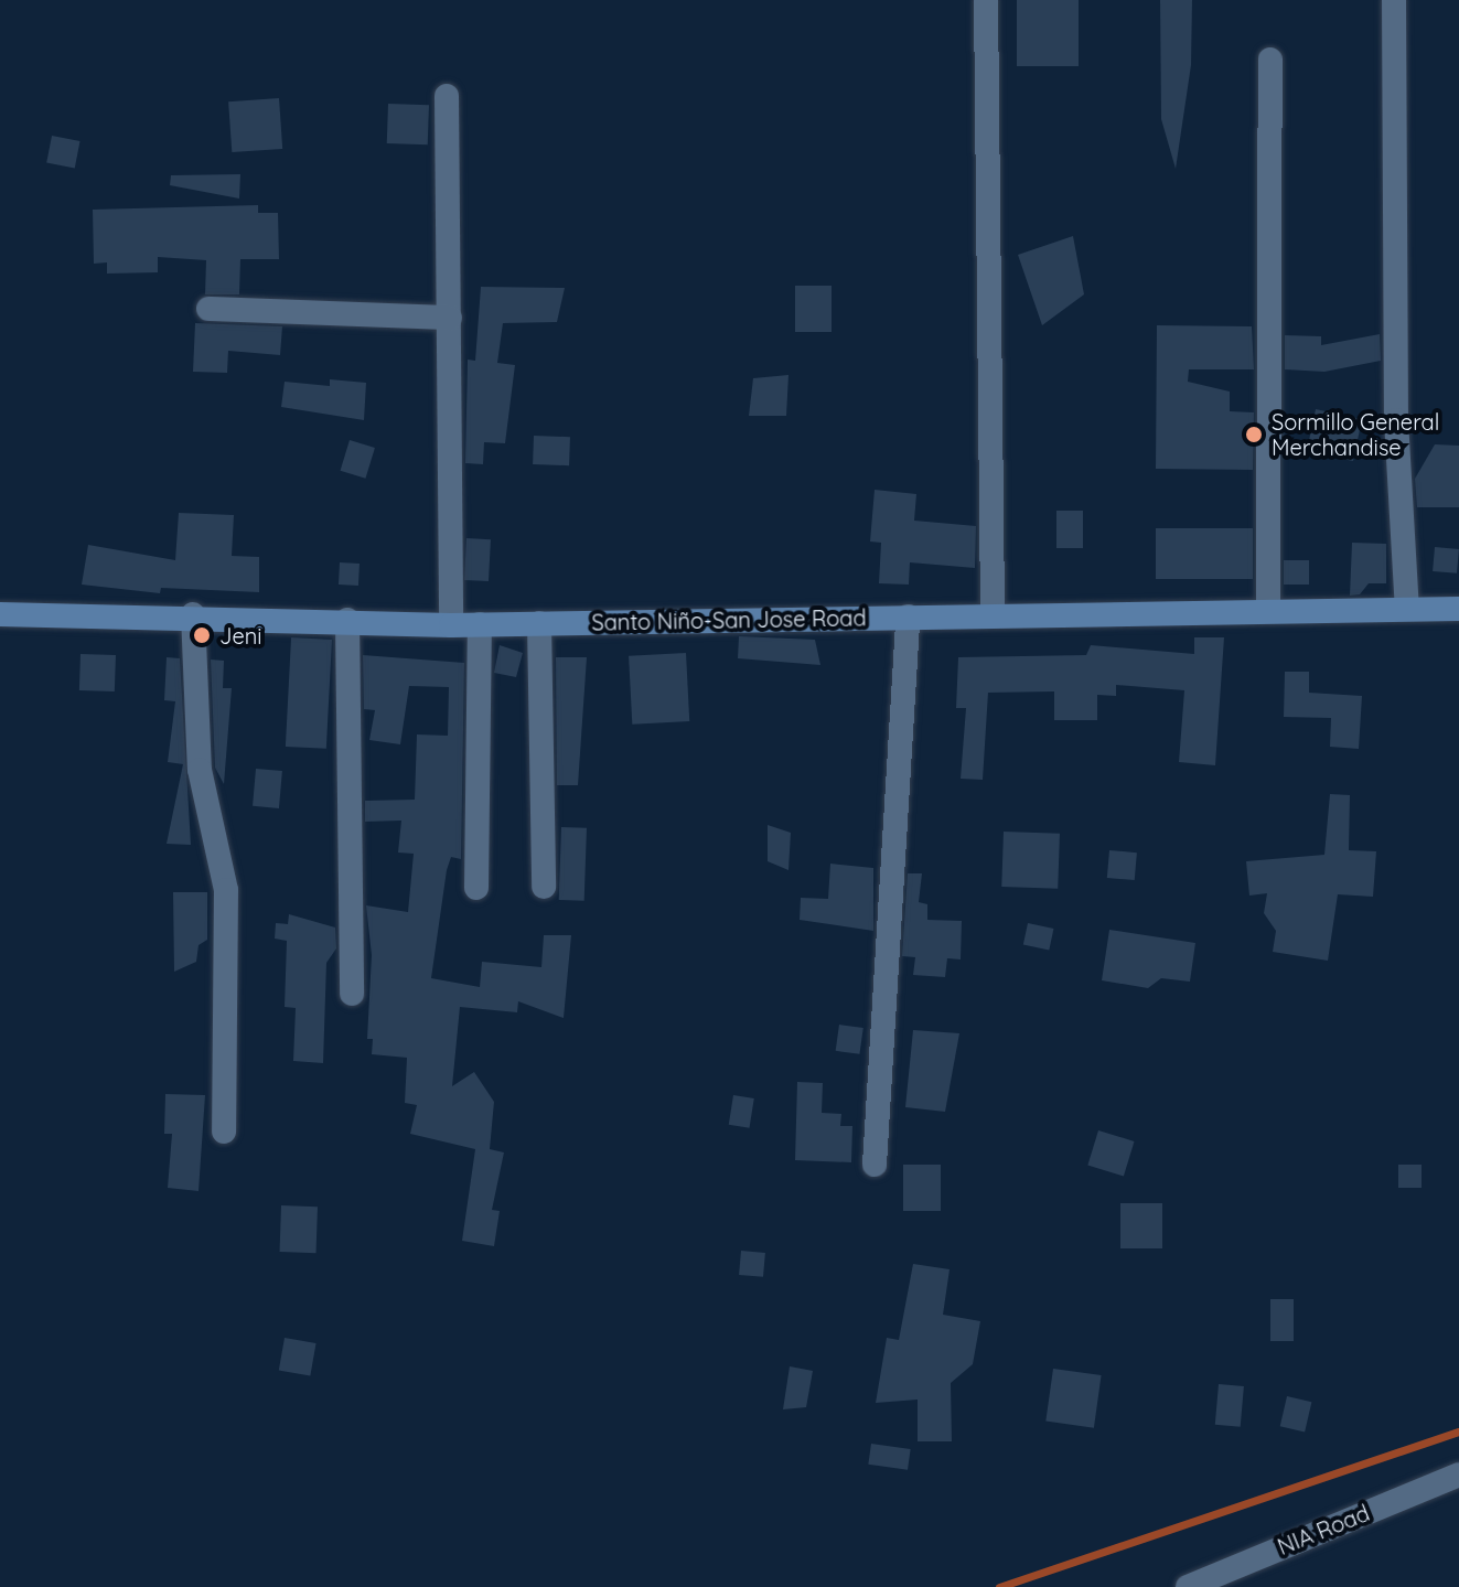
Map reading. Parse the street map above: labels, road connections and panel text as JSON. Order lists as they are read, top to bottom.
{
  "streets": {
    "main road": ["Santo Niño-San Jose Road"],
    "street": ["NIA Road"]
  },
  "places": ["Sormillo General Merchandise", "Jeni"]
}
